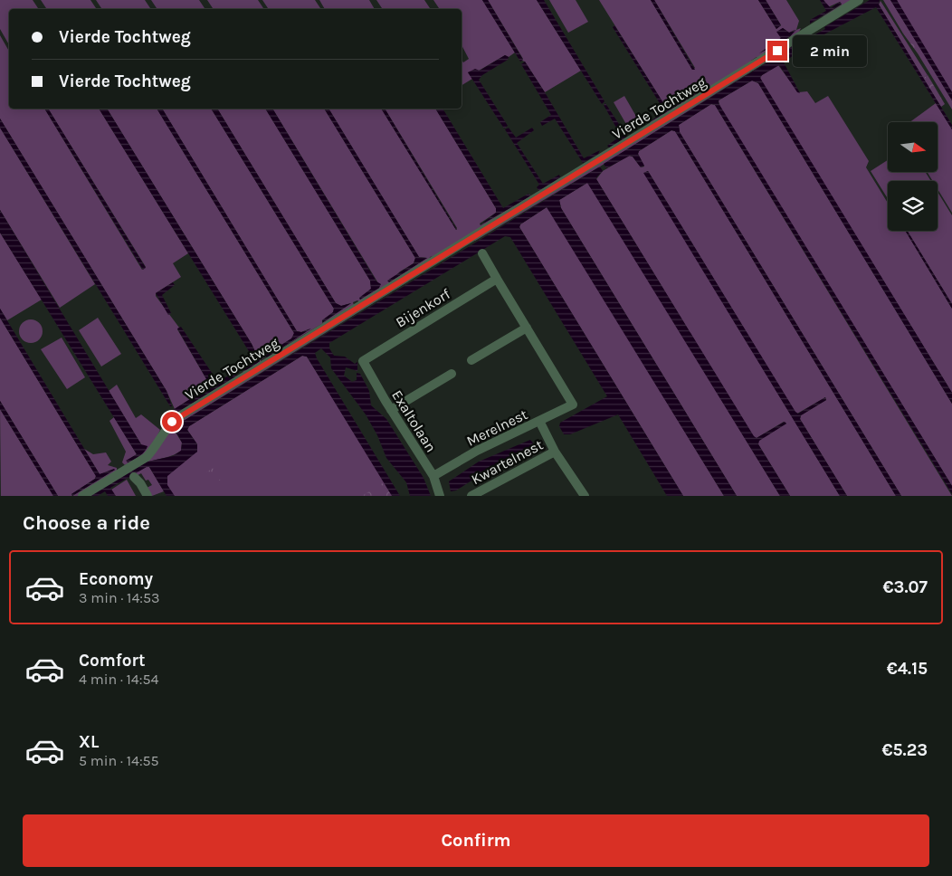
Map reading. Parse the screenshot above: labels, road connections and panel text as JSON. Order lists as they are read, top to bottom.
{
  "streets": {
    "street": [
      "Vierde Tochtweg",
      "Bijenkorf",
      "Exaltolaan",
      "Merelnest",
      "Kwartelnest"
    ]
  },
  "crossings": [
    ["Bijenkorf", "Exaltolaan"],
    ["Exaltolaan", "Merelnest"]
  ],
  "north": "right",
  "page": {
    "banner": ["Vierde Tochtweg", "Vierde Tochtweg"],
    "bubble": "2 min",
    "heading": "Choose a ride",
    "list": [
      {
        "name": "Economy",
        "note": "3 min · 14:53",
        "value": "€3.07"
      },
      {
        "name": "Comfort",
        "note": "4 min · 14:54",
        "value": "€4.15"
      },
      {
        "name": "XL",
        "note": "5 min · 14:55",
        "value": "€5.23"
      }
    ],
    "buttons": "Confirm"
  }
}
